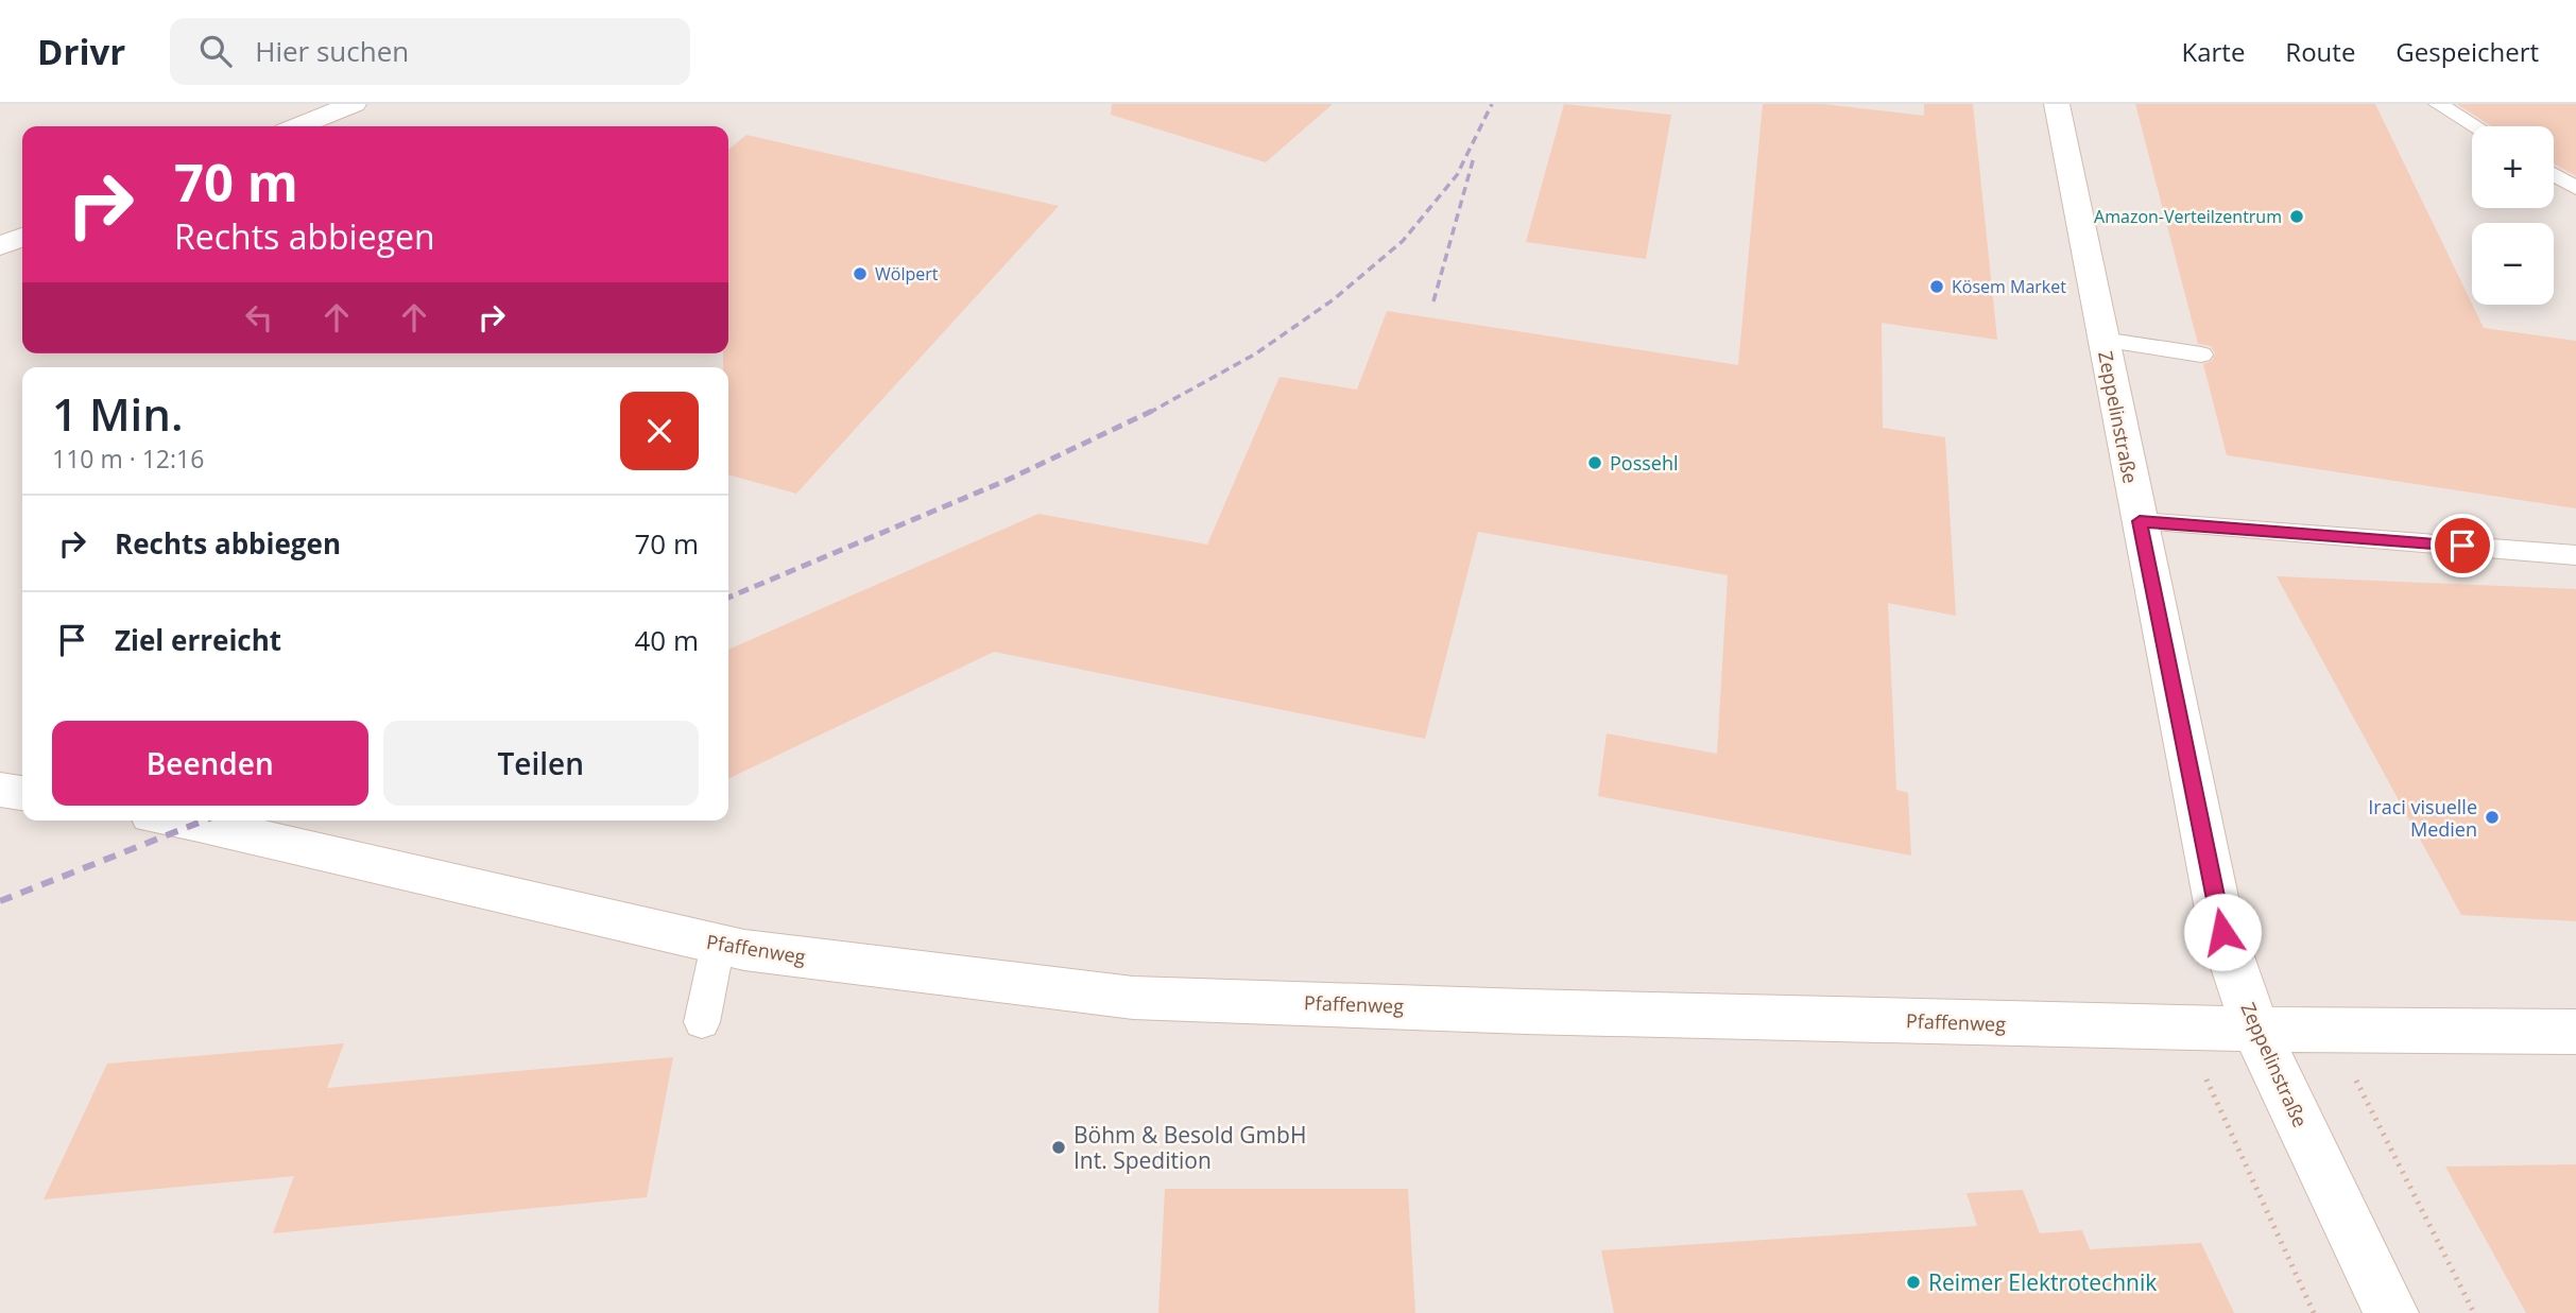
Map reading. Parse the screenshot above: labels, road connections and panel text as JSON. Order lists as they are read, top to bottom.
{
  "streets": {
    "street": ["Zeppelinstraße", "Pfaffenweg"]
  },
  "crossings": [
    ["Zeppelinstraße", "Pfaffenweg"]
  ],
  "places": [
    "Amazon-Verteilzentrum",
    "Wölpert",
    "Kösem Market",
    "Possehl",
    "Iraci visuelle Medien",
    "Böhm & Besold GmbH Int. Spedition",
    "Reimer Elektrotechnik"
  ],
  "page": {
    "header": "Drivr",
    "search": "Hier suchen",
    "nav": ["Karte", "Route", "Gespeichert"],
    "map_buttons": ["+", "−"],
    "turn": ["70 m", "Rechts abbiegen"],
    "heading": ["1 Min.", "110 m · 12:16"],
    "list": [
      {
        "name": "Rechts abbiegen",
        "value": "70 m"
      },
      {
        "name": "Ziel erreicht",
        "value": "40 m"
      }
    ],
    "buttons": ["Beenden", "Teilen"]
  }
}
